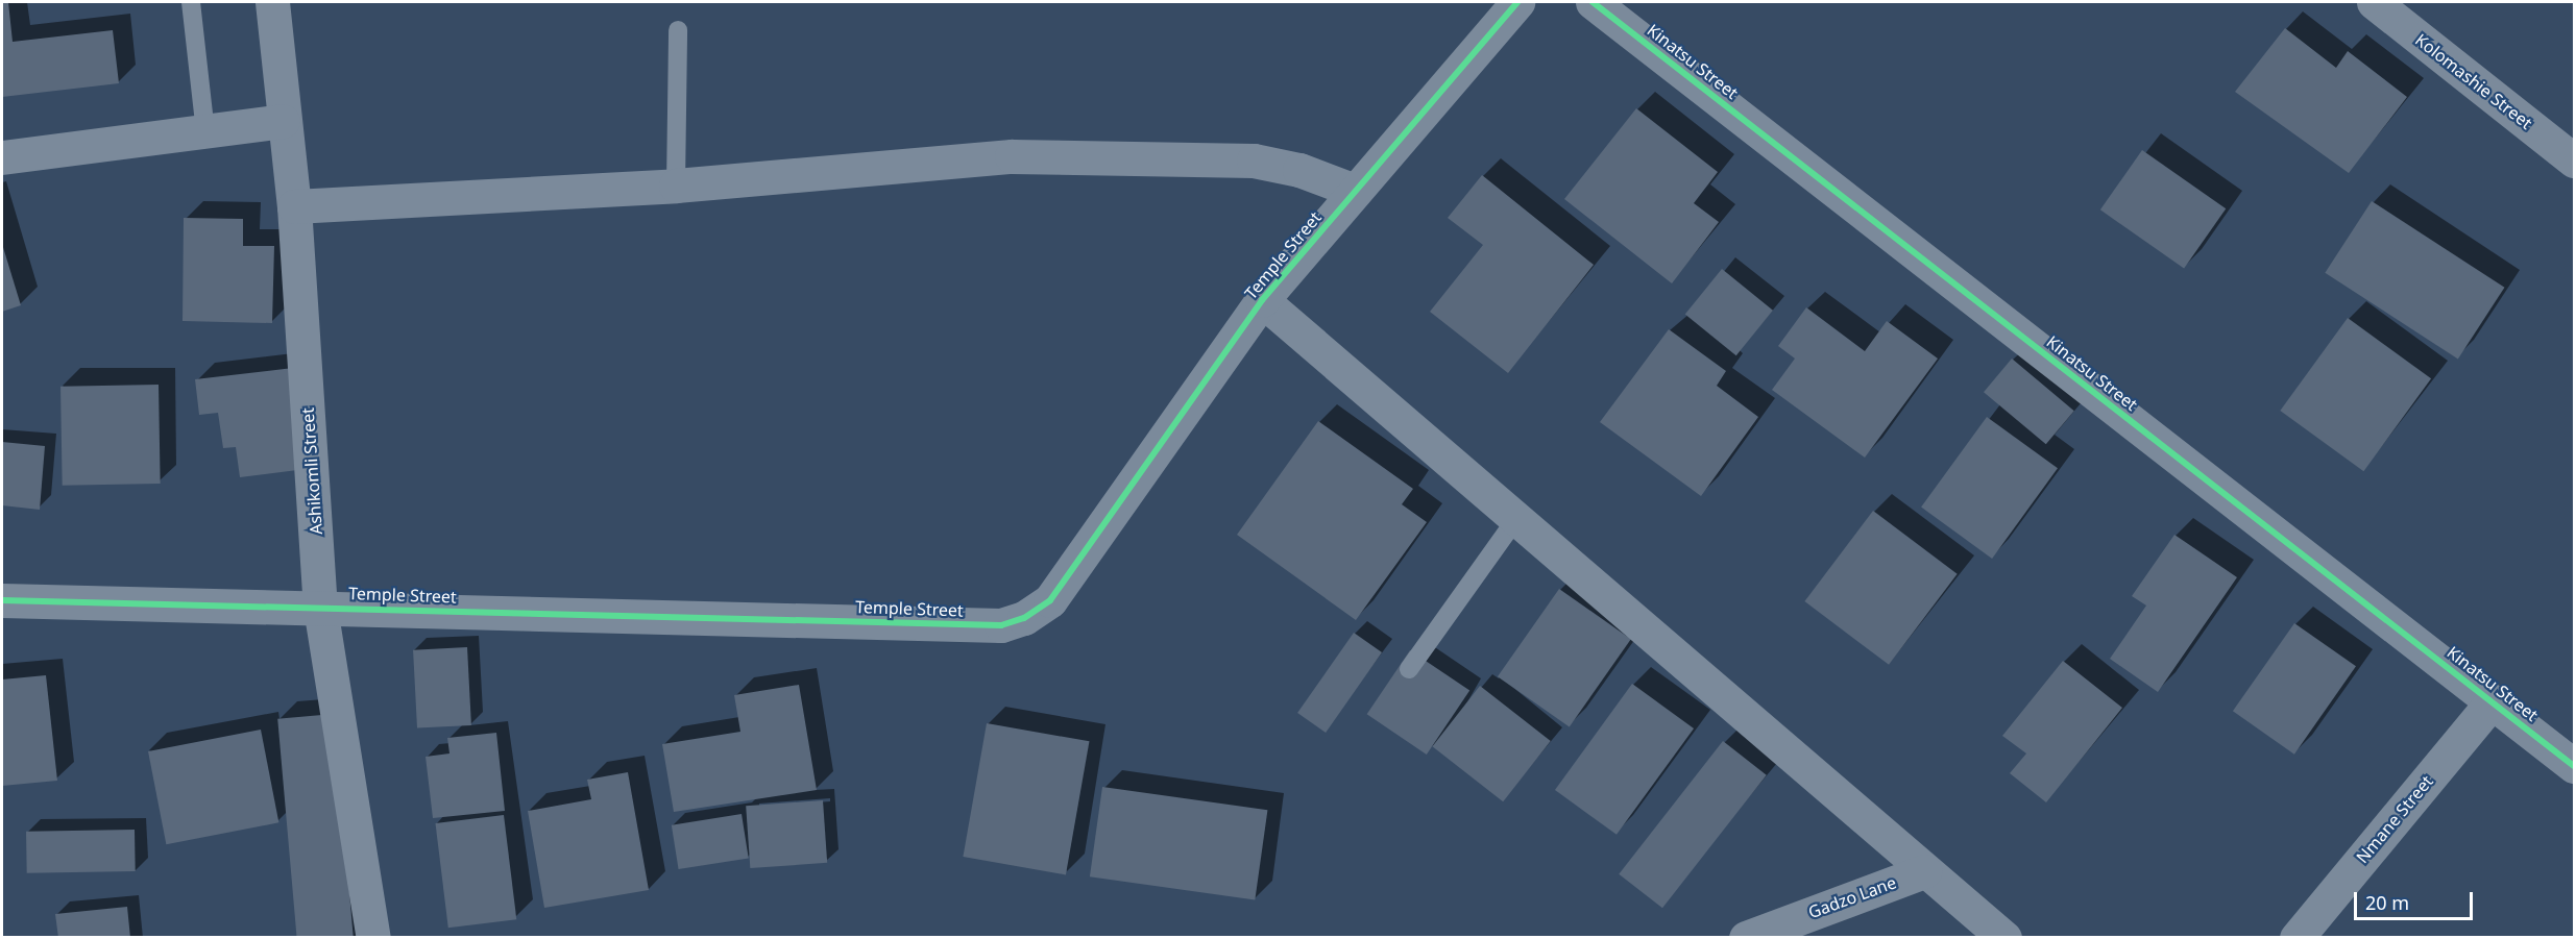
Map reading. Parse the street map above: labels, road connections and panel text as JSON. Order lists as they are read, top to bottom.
{
  "streets": {
    "street": [
      "Kinatsu Street",
      "Kolomashie Street",
      "Temple Street",
      "Ashikomli Street",
      "Nmane Street",
      "Gadzo Lane"
    ]
  },
  "crossings": [
    ["Kinatsu Street", "Nmane Street"],
    ["Temple Street", "Ashikomli Street"]
  ],
  "scale_bar": "20 m"
}
